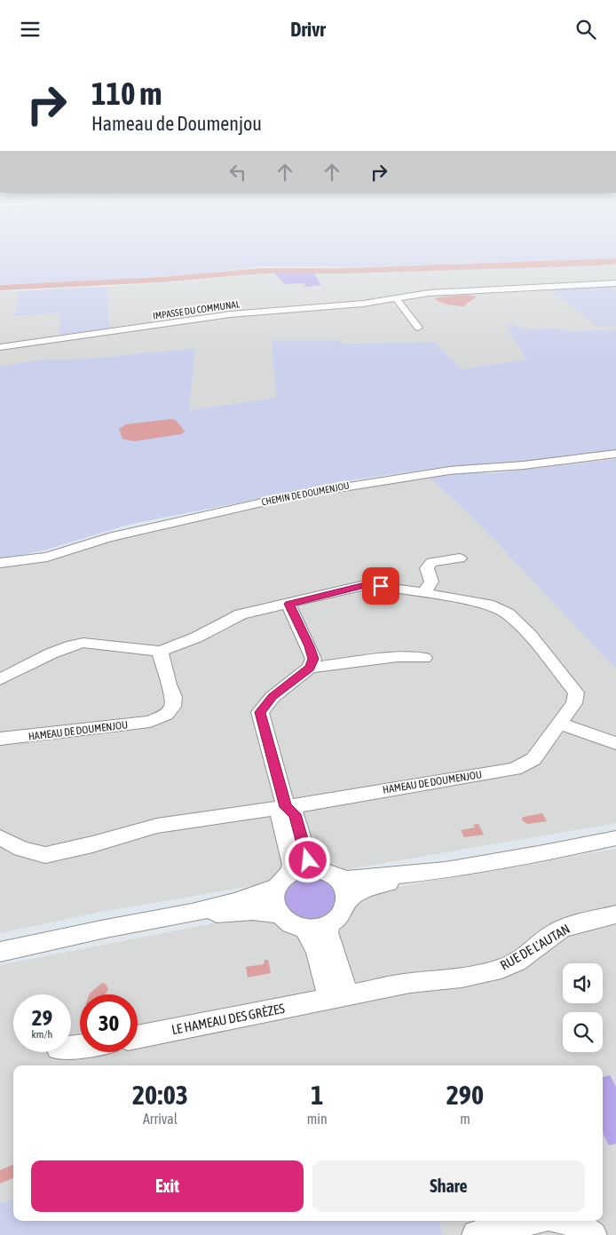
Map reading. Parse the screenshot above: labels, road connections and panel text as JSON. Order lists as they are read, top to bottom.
{
  "streets": {
    "street": [
      "IMPASSE DU COMMUNAL",
      "CHEMIN DE DOUMENJOU",
      "HAMEAU DE DOUMENJOU",
      "RUE DE L'AUTAN",
      "LE HAMEAU DES GRÈZES"
    ]
  },
  "crossings": [
    ["RUE DE L'AUTAN", "LE HAMEAU DES GRÈZES"]
  ],
  "page": {
    "header": "Drivr",
    "turn": ["110 m", "Hameau de Doumenjou"],
    "speed": "29 km/h",
    "limit": "30",
    "eta": [
      "20:03",
      "Arrival",
      "1",
      "min",
      "290",
      "m"
    ],
    "buttons": ["Exit", "Share"]
  }
}
